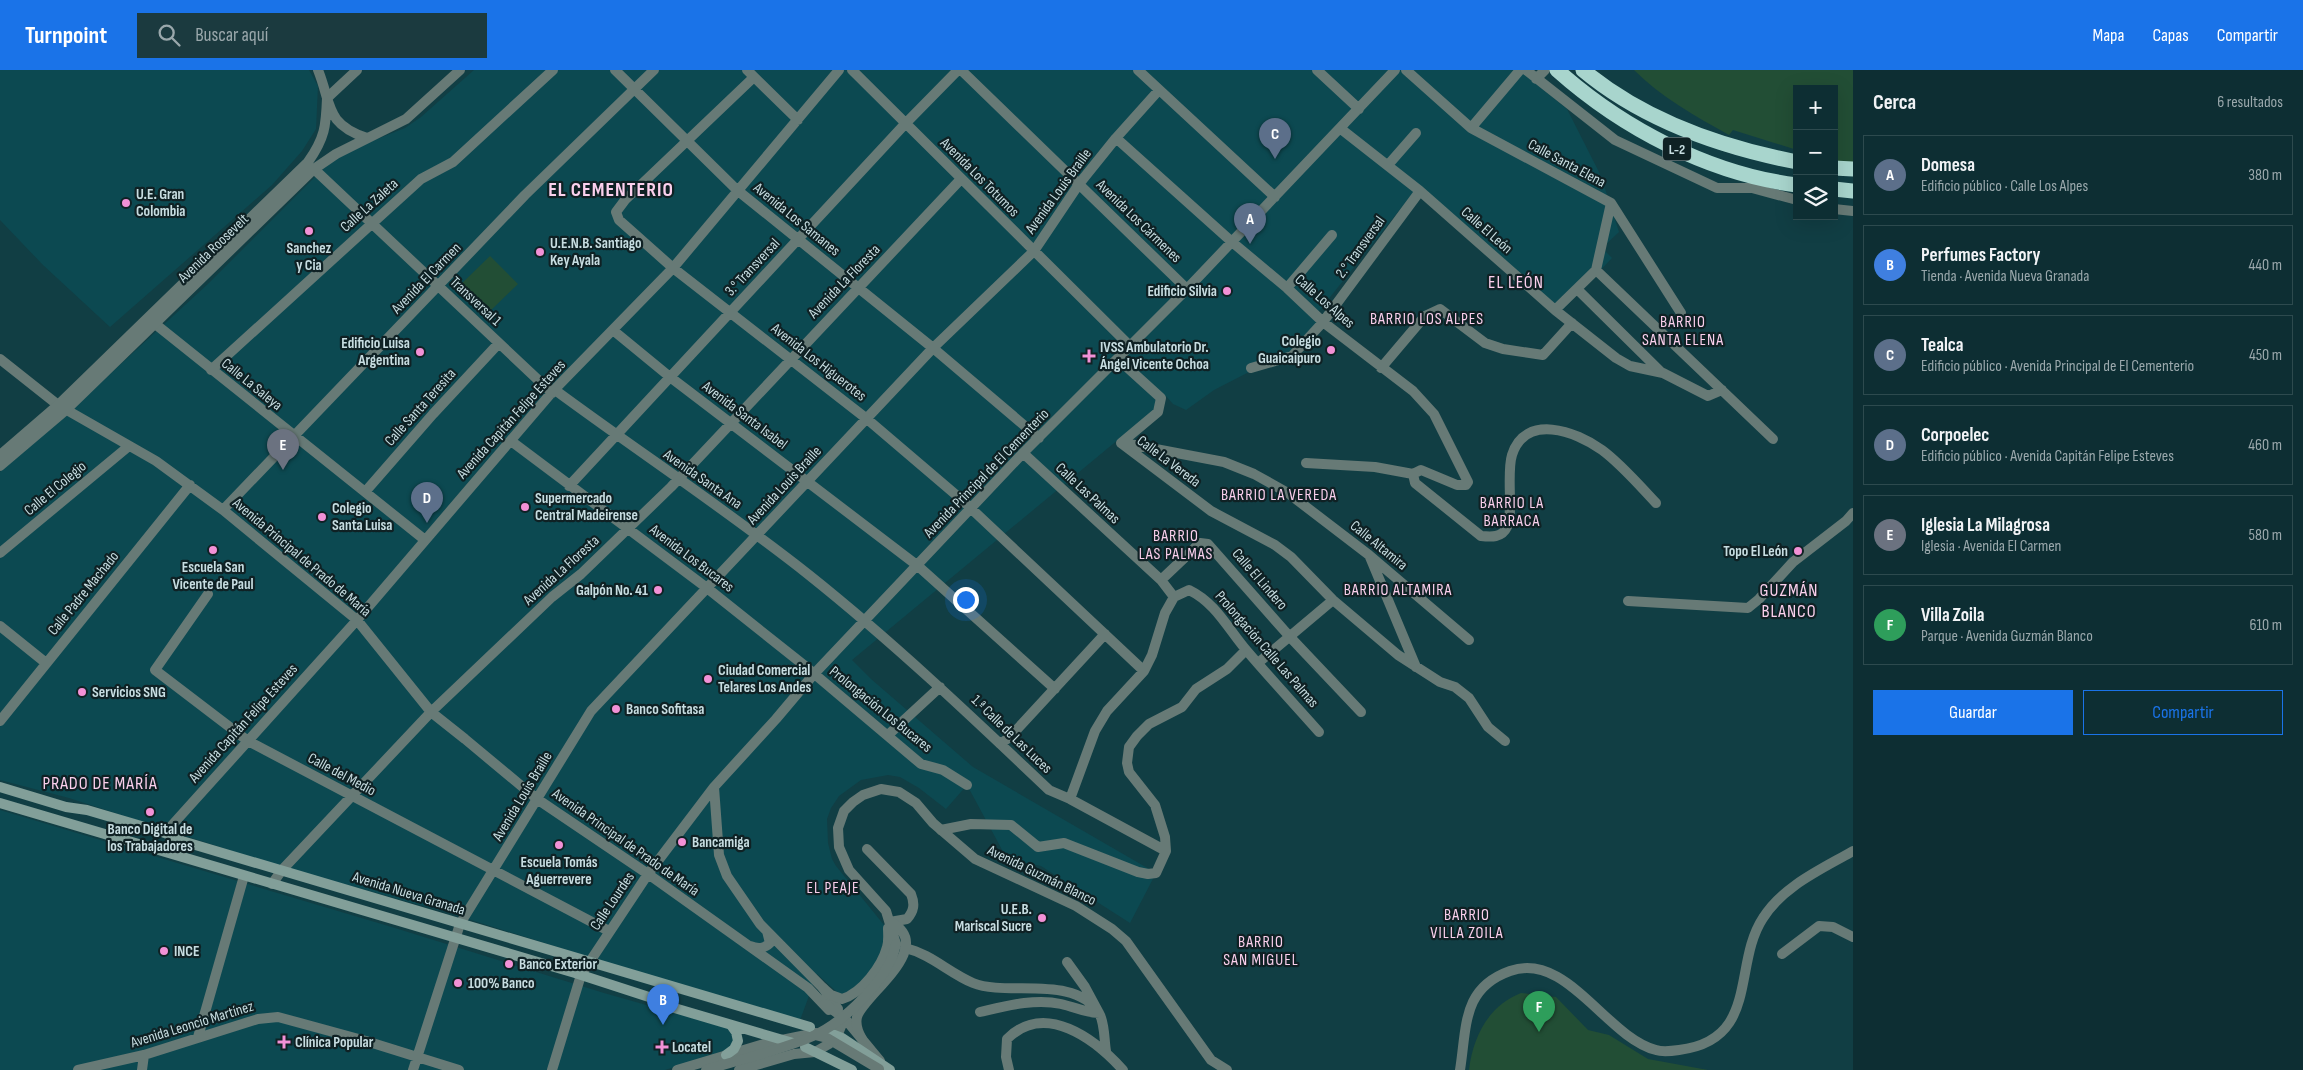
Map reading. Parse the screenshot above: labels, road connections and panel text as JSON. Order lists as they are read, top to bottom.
{
  "streets": {
    "highway": ["L-2"],
    "main road": ["Avenida Nueva Granada"],
    "street": [
      "Calle Santa Elena",
      "Avenida Los Totumos",
      "Avenida Louis Braille",
      "Calle La Zaleta",
      "Avenida Los Samanes",
      "Avenida Los Cármenes",
      "Calle El León",
      "2.° Transversal",
      "Avenida Roosevelt",
      "3.° Transversal",
      "Avenida El Carmen",
      "Avenida La Floresta",
      "Transversal 1",
      "Calle Los Alpes",
      "Avenida Los Higuerotes",
      "Calle La Saleya",
      "Calle Santa Teresita",
      "Avenida Santa Isabel",
      "Avenida Capitán Felipe Esteves",
      "Calle La Vereda",
      "Avenida Principal de El Cementerio",
      "Avenida Santa Ana",
      "Calle El Colegio",
      "Calle Las Palmas",
      "Calle Altamira",
      "Avenida Principal de Prado de María",
      "Avenida Los Bucares",
      "Calle El Lindero",
      "Calle Padre Machado",
      "Prolongación Calle Las Palmas",
      "Prolongación Los Bucares",
      "1.ª Calle de Las Luces",
      "Calle del Medio",
      "Avenida Guzmán Blanco",
      "Calle Lourdes",
      "Avenida Leoncio Martínez"
    ]
  },
  "crossings": [
    ["Avenida Los Totumos", "Avenida Louis Braille"],
    ["Avenida Los Totumos", "3.° Transversal"],
    ["Avenida Los Totumos", "Avenida La Floresta"],
    ["Avenida Los Totumos", "Avenida Principal de El Cementerio"],
    ["Avenida Louis Braille", "Avenida Los Samanes"],
    ["Avenida Louis Braille", "Avenida Los Cármenes"],
    ["Avenida Louis Braille", "Calle Los Alpes"],
    ["Avenida Louis Braille", "Avenida Los Higuerotes"],
    ["Avenida Louis Braille", "Avenida Santa Isabel"],
    ["Avenida Louis Braille", "Avenida Santa Ana"],
    ["Avenida Louis Braille", "Avenida Principal de Prado de María"],
    ["Avenida Louis Braille", "Avenida Los Bucares"],
    ["Avenida Louis Braille", "Calle del Medio"],
    ["Avenida Louis Braille", "Avenida Nueva Granada"],
    ["Calle La Zaleta", "Transversal 1"],
    ["Calle La Zaleta", "Calle La Saleya"],
    ["Avenida Los Samanes", "3.° Transversal"],
    ["Avenida Los Samanes", "Avenida El Carmen"],
    ["Avenida Los Samanes", "Avenida La Floresta"],
    ["Avenida Los Samanes", "Avenida Los Higuerotes"],
    ["Avenida Los Samanes", "Avenida Capitán Felipe Esteves"],
    ["Avenida Los Samanes", "Avenida Principal de El Cementerio"],
    ["Avenida Los Cármenes", "3.° Transversal"],
    ["Avenida Los Cármenes", "Avenida Principal de El Cementerio"],
    ["Calle El León", "2.° Transversal"],
    ["Calle El León", "Avenida Principal de El Cementerio"],
    ["2.° Transversal", "Calle Los Alpes"],
    ["Avenida Roosevelt", "Transversal 1"],
    ["Avenida Roosevelt", "Calle La Saleya"],
    ["Avenida Roosevelt", "Avenida Principal de Prado de María"],
    ["3.° Transversal", "Avenida Los Higuerotes"],
    ["3.° Transversal", "Avenida Santa Isabel"],
    ["3.° Transversal", "Avenida Santa Ana"],
    ["3.° Transversal", "Avenida Los Bucares"],
    ["Avenida El Carmen", "Transversal 1"],
    ["Avenida El Carmen", "Calle La Saleya"],
    ["Avenida El Carmen", "Avenida Principal de Prado de María"],
    ["Avenida La Floresta", "Avenida Los Higuerotes"],
    ["Avenida La Floresta", "Avenida Santa Isabel"],
    ["Avenida La Floresta", "Avenida Santa Ana"],
    ["Avenida La Floresta", "Avenida Principal de Prado de María"],
    ["Avenida La Floresta", "Avenida Los Bucares"],
    ["Avenida La Floresta", "Calle del Medio"],
    ["Avenida La Floresta", "Avenida Nueva Granada"],
    ["Transversal 1", "Calle Santa Teresita"],
    ["Transversal 1", "Avenida Capitán Felipe Esteves"],
    ["Transversal 1", "Avenida Santa Ana"],
    ["Calle Los Alpes", "Avenida Principal de El Cementerio"],
    ["Avenida Los Higuerotes", "Avenida Capitán Felipe Esteves"],
    ["Avenida Los Higuerotes", "Avenida Principal de El Cementerio"],
    ["Calle La Saleya", "Calle Santa Teresita"],
    ["Calle La Saleya", "Avenida Capitán Felipe Esteves"],
    ["Avenida Santa Isabel", "Avenida Capitán Felipe Esteves"],
    ["Avenida Santa Isabel", "Avenida Principal de El Cementerio"],
    ["Avenida Capitán Felipe Esteves", "Avenida Santa Ana"],
    ["Avenida Capitán Felipe Esteves", "Avenida Principal de Prado de María"],
    ["Avenida Capitán Felipe Esteves", "Avenida Los Bucares"],
    ["Avenida Capitán Felipe Esteves", "Calle del Medio"],
    ["Avenida Capitán Felipe Esteves", "Avenida Nueva Granada"],
    ["Calle La Vereda", "Avenida Principal de El Cementerio"],
    ["Calle La Vereda", "Calle Altamira"],
    ["Avenida Principal de El Cementerio", "Calle Las Palmas"],
    ["Avenida Principal de El Cementerio", "Prolongación Los Bucares"],
    ["Avenida Principal de El Cementerio", "1.ª Calle de Las Luces"],
    ["Avenida Principal de El Cementerio", "Calle Lourdes"],
    ["Avenida Santa Ana", "1.ª Calle de Las Luces"],
    ["Calle El Colegio", "Avenida Principal de Prado de María"],
    ["Calle Las Palmas", "Calle El Lindero"],
    ["Calle Las Palmas", "Prolongación Calle Las Palmas"],
    ["Avenida Principal de Prado de María", "Calle Padre Machado"],
    ["Avenida Principal de Prado de María", "Calle Lourdes"],
    ["Avenida Los Bucares", "Prolongación Los Bucares"],
    ["Calle del Medio", "Calle Lourdes"],
    ["Avenida Nueva Granada", "Calle Lourdes"]
  ],
  "districts": [
    "EL CEMENTERIO",
    "EL LEÓN",
    "BARRIO LOS ALPES",
    "BARRIO SANTA ELENA",
    "BARRIO LA VEREDA",
    "BARRIO LA BARRACA",
    "BARRIO LAS PALMAS",
    "BARRIO ALTAMIRA",
    "GUZMÁN BLANCO",
    "PRADO DE MARÍA",
    "EL PEAJE",
    "BARRIO VILLA ZOILA",
    "BARRIO SAN MIGUEL"
  ],
  "places": {
    "other": [
      "U.E. Gran Colombia",
      "Sanchez y Cia",
      "U.E.N.B. Santiago Key Ayala",
      "Edificio Silvia",
      "Colegio Guaicaipuro",
      "Edificio Luisa Argentina",
      "Supermercado Central Madeirense",
      "Colegio Santa Luisa",
      "Escuela San Vicente de Paul",
      "Topo El León",
      "Galpón No. 41",
      "Ciudad Comercial Telares Los Andes",
      "Servicios SNG",
      "Banco Sofitasa",
      "Banco Digital de los Trabajadores",
      "Bancamiga",
      "Escuela Tomás Aguerrevere",
      "U.E.B. Mariscal Sucre",
      "INCE",
      "Banco Exterior",
      "100% Banco"
    ],
    "health": ["IVSS Ambulatorio Dr. Ángel Vicente Ochoa", "Clínica Popular", "Locatel"]
  },
  "page": {
    "header": "Turnpoint",
    "search": "Buscar aquí",
    "nav": ["Mapa", "Capas", "Compartir"],
    "heading": ["Cerca", "6 resultados"],
    "map_buttons": ["+", "−"],
    "pins": [
      "C",
      "A",
      "E",
      "D",
      "B",
      "F"
    ],
    "list": [
      {
        "mark": "A",
        "name": "Domesa",
        "note": "Edificio público · Calle Los Alpes",
        "value": "380 m"
      },
      {
        "mark": "B",
        "name": "Perfumes Factory",
        "note": "Tienda · Avenida Nueva Granada",
        "value": "440 m"
      },
      {
        "mark": "C",
        "name": "Tealca",
        "note": "Edificio público · Avenida Principal de El Cementerio",
        "value": "450 m"
      },
      {
        "mark": "D",
        "name": "Corpoelec",
        "note": "Edificio público · Avenida Capitán Felipe Esteves",
        "value": "460 m"
      },
      {
        "mark": "E",
        "name": "Iglesia La Milagrosa",
        "note": "Iglesia · Avenida El Carmen",
        "value": "580 m"
      },
      {
        "mark": "F",
        "name": "Villa Zoila",
        "note": "Parque · Avenida Guzmán Blanco",
        "value": "610 m"
      }
    ],
    "buttons": ["Guardar", "Compartir"]
  }
}
